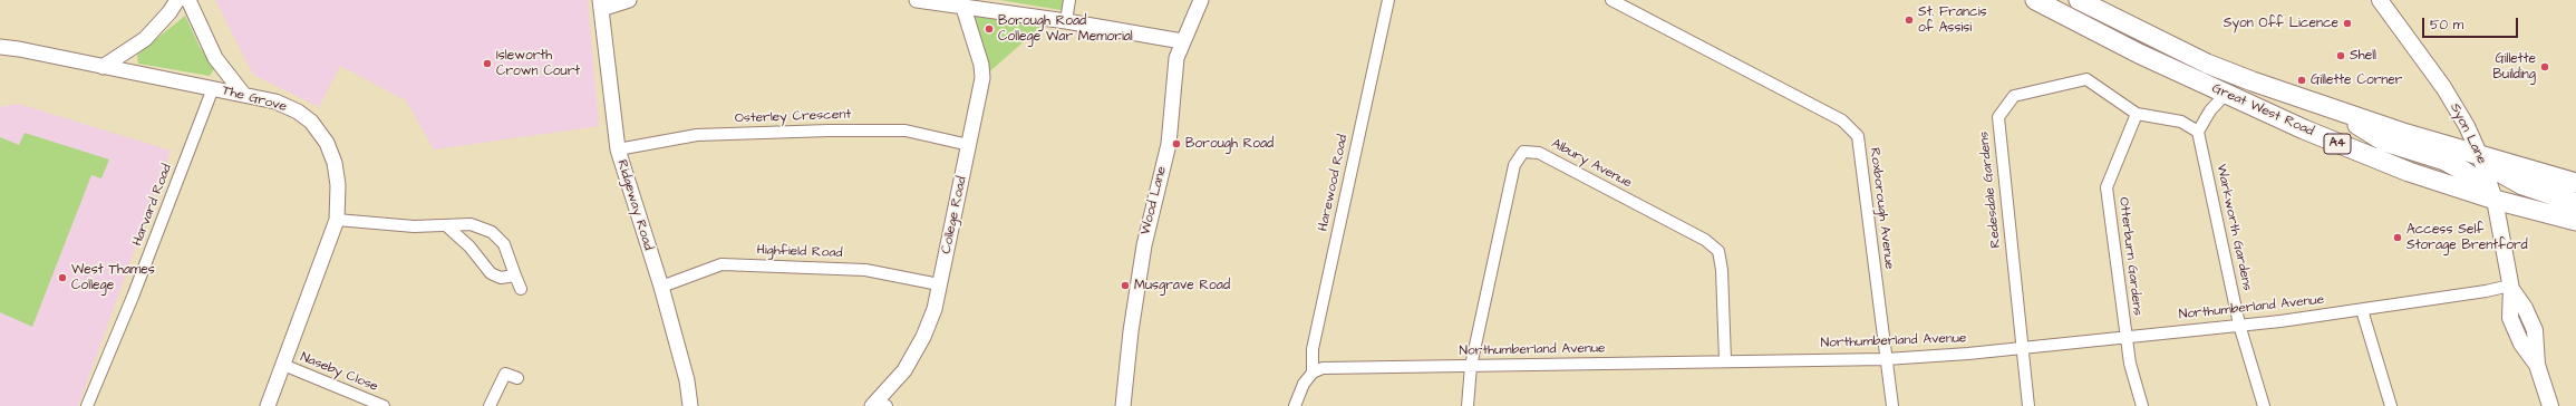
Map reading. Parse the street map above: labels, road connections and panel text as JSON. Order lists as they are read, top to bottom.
{
  "streets": {
    "highway": ["Great West Road", "A4"],
    "main road": ["Syon Lane"],
    "street": [
      "The Grove",
      "Osterley Crescent",
      "Albury Avenue",
      "Harewood Road",
      "Redesdale Gardens",
      "Wood Lane",
      "Harvard Road",
      "Ridgeway Road",
      "Roxborough Avenue",
      "College Road",
      "Warkworth Gardens",
      "Highfield Road",
      "Otterburn Gardens",
      "Northumberland Avenue",
      "Naseby Close"
    ]
  },
  "crossings": [
    ["The Grove", "Harvard Road"],
    ["The Grove", "Naseby Close"],
    ["Great West Road", "Syon Lane"],
    ["Great West Road", "A4"],
    ["Osterley Crescent", "Ridgeway Road"],
    ["Osterley Crescent", "College Road"],
    ["Syon Lane", "A4"],
    ["Syon Lane", "Northumberland Avenue"],
    ["Albury Avenue", "Northumberland Avenue"],
    ["Harewood Road", "Northumberland Avenue"],
    ["Redesdale Gardens", "Warkworth Gardens"],
    ["Redesdale Gardens", "Otterburn Gardens"],
    ["Redesdale Gardens", "Northumberland Avenue"],
    ["Ridgeway Road", "Highfield Road"],
    ["Roxborough Avenue", "Northumberland Avenue"],
    ["College Road", "Highfield Road"],
    ["Warkworth Gardens", "Northumberland Avenue"],
    ["Otterburn Gardens", "Northumberland Avenue"]
  ],
  "places": [
    "St. Francis of Assisi",
    "Syon Off Licence",
    "Borough Road College War Memorial",
    "Shell",
    "Isleworth Crown Court",
    "Gillette Building",
    "Gillette Corner",
    "Borough Road",
    "Access Self Storage Brentford",
    "West Thames College",
    "Musgrave Road"
  ],
  "scale_bar": "50 m"
}
